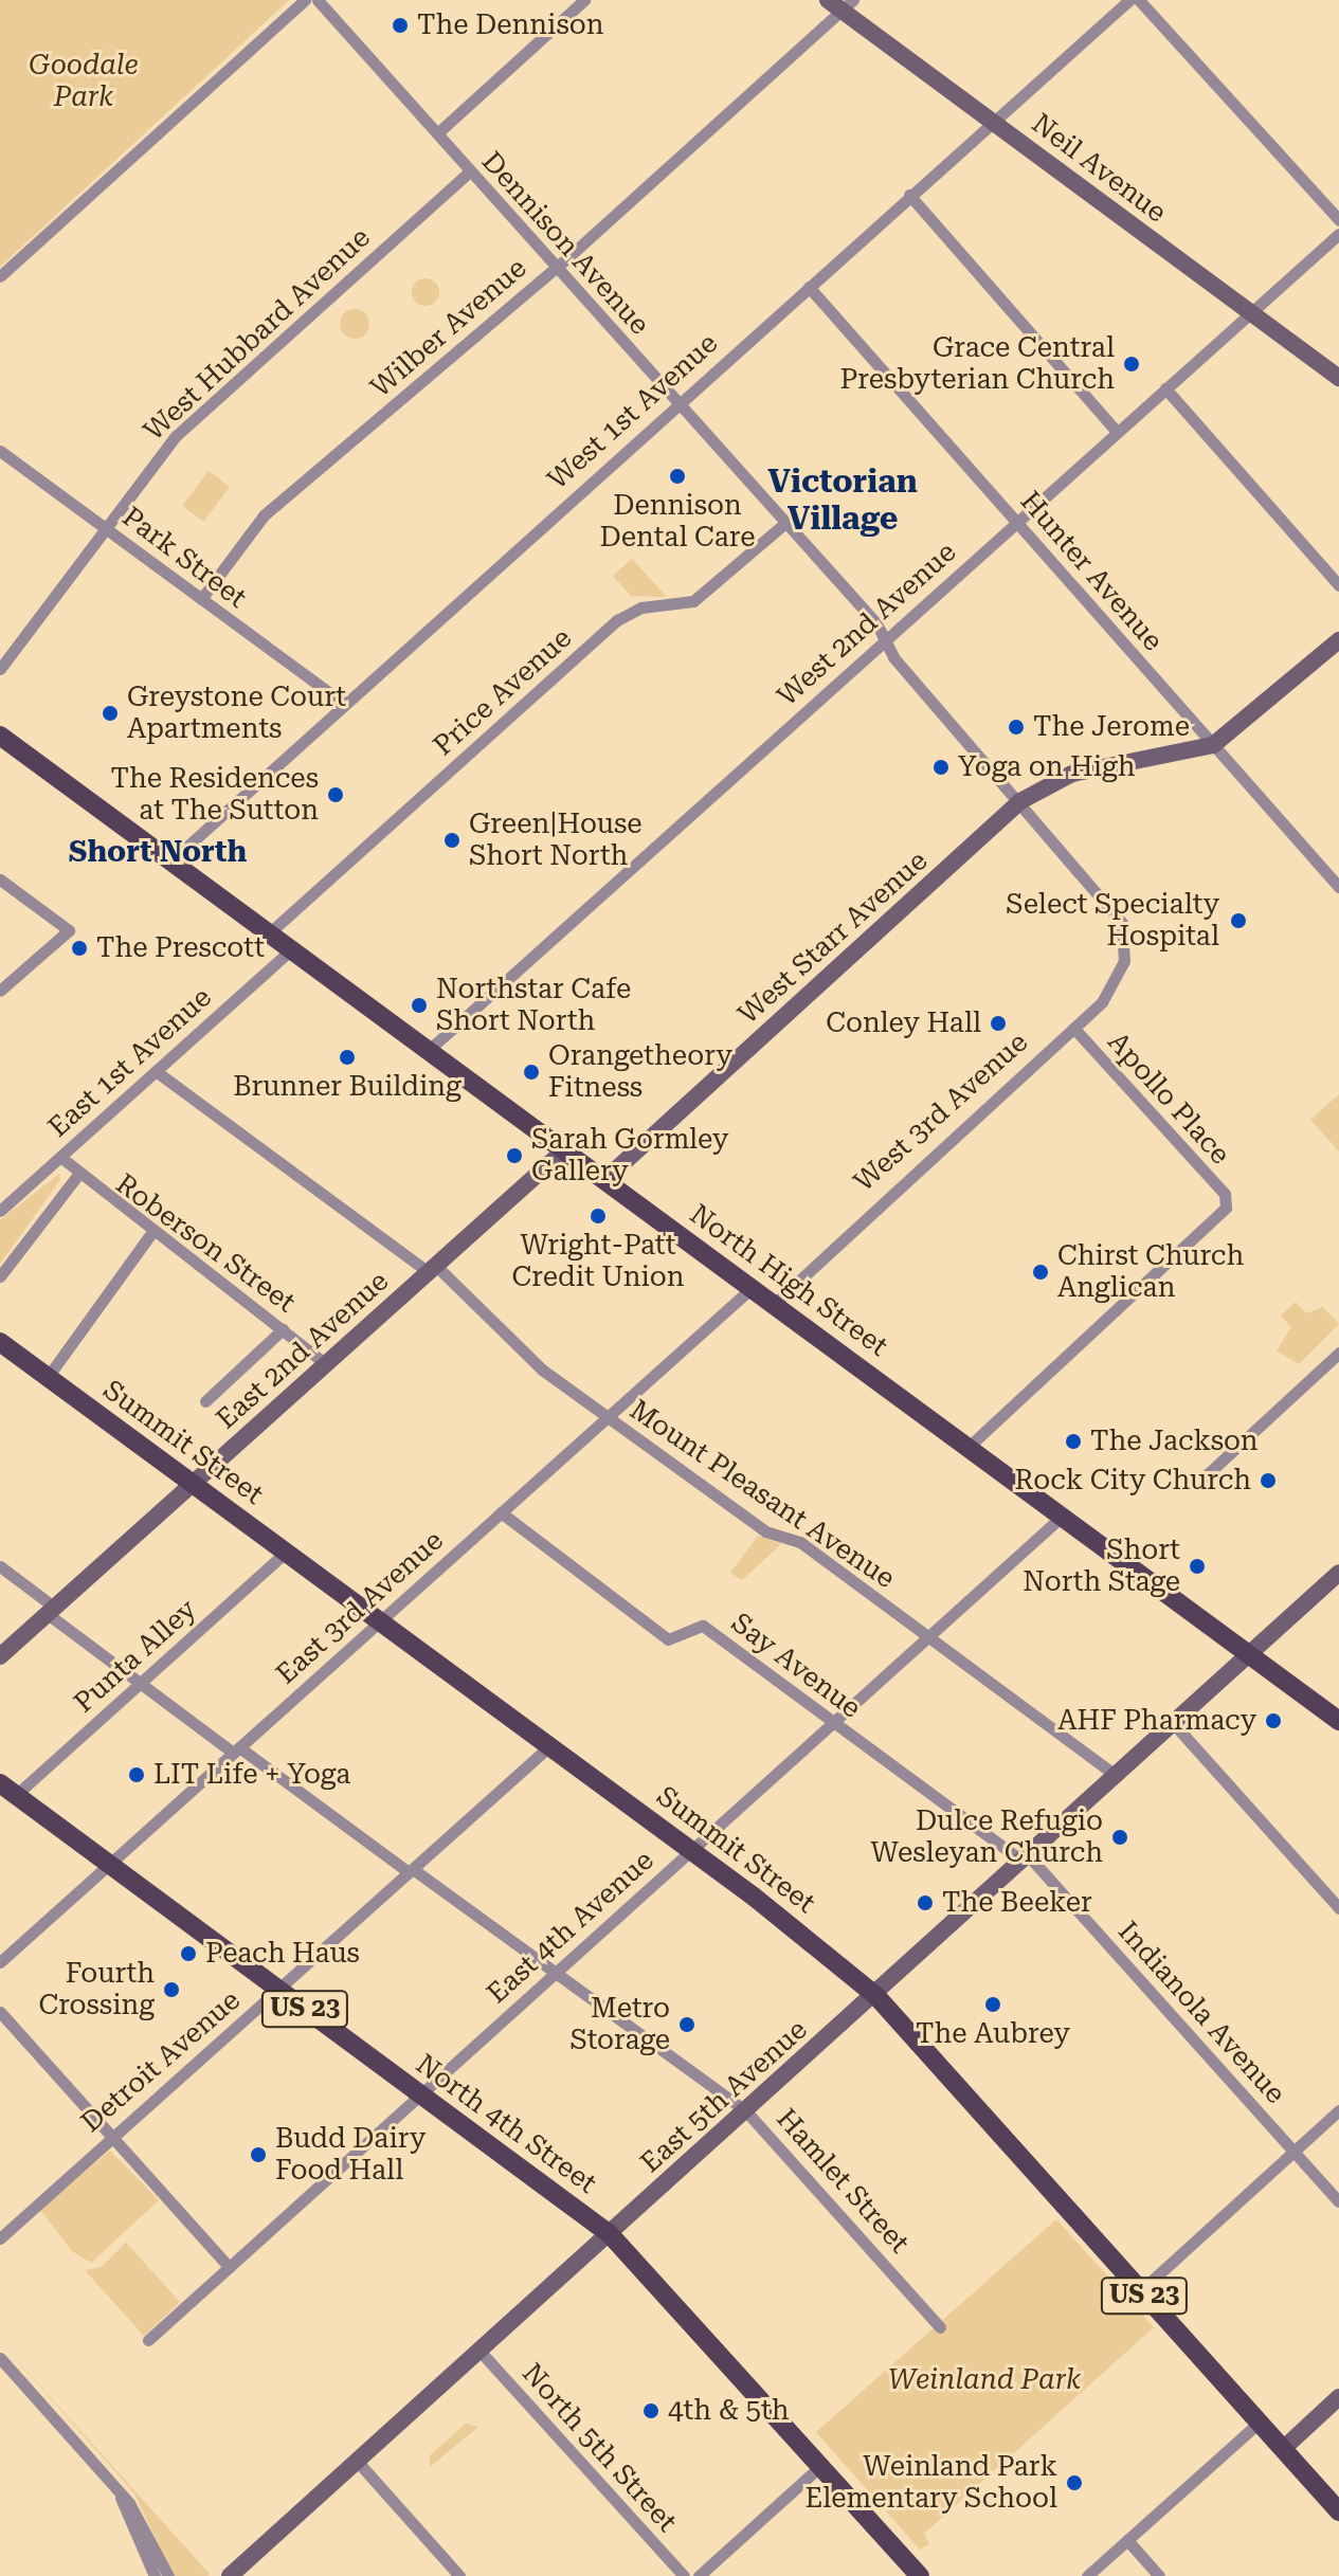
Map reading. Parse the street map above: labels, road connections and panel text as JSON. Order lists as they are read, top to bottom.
{
  "streets": {
    "main road": [
      "North High Street",
      "Summit Street",
      "US 23",
      "North 4th Street"
    ],
    "street": [
      "Neil Avenue",
      "Dennison Avenue",
      "Wilber Avenue",
      "West Hubbard Avenue",
      "West 1st Avenue",
      "Park Street",
      "Hunter Avenue",
      "West 2nd Avenue",
      "Price Avenue",
      "West Starr Avenue",
      "East 1st Avenue",
      "Apollo Place",
      "West 3rd Avenue",
      "Roberson Street",
      "East 2nd Avenue",
      "Mount Pleasant Avenue",
      "East 3rd Avenue",
      "Punta Alley",
      "Say Avenue",
      "East 4th Avenue",
      "Indianola Avenue",
      "Detroit Avenue",
      "East 5th Avenue",
      "Hamlet Street",
      "North 5th Street"
    ]
  },
  "crossings": [
    ["Neil Avenue", "Wilber Avenue"],
    ["Neil Avenue", "West 1st Avenue"],
    ["Neil Avenue", "West 2nd Avenue"],
    ["Dennison Avenue", "Wilber Avenue"],
    ["Dennison Avenue", "West Hubbard Avenue"],
    ["Dennison Avenue", "West 1st Avenue"],
    ["Dennison Avenue", "West 2nd Avenue"],
    ["Dennison Avenue", "Price Avenue"],
    ["Dennison Avenue", "West Starr Avenue"],
    ["Dennison Avenue", "West 3rd Avenue"],
    ["Wilber Avenue", "Park Street"],
    ["West Hubbard Avenue", "Park Street"],
    ["West 1st Avenue", "Park Street"],
    ["West 1st Avenue", "Hunter Avenue"],
    ["West 1st Avenue", "North High Street"],
    ["Hunter Avenue", "West 2nd Avenue"],
    ["West 2nd Avenue", "North High Street"],
    ["Price Avenue", "North High Street"],
    ["West Starr Avenue", "North High Street"],
    ["East 1st Avenue", "Roberson Street"],
    ["East 1st Avenue", "North High Street"],
    ["East 1st Avenue", "Mount Pleasant Avenue"],
    ["Apollo Place", "West 3rd Avenue"],
    ["Apollo Place", "North High Street"],
    ["West 3rd Avenue", "North High Street"],
    ["Roberson Street", "East 2nd Avenue"],
    ["North High Street", "East 2nd Avenue"],
    ["North High Street", "East 3rd Avenue"],
    ["North High Street", "East 4th Avenue"],
    ["North High Street", "East 5th Avenue"],
    ["East 2nd Avenue", "Summit Street"],
    ["East 2nd Avenue", "Mount Pleasant Avenue"],
    ["East 2nd Avenue", "Hamlet Street"],
    ["Summit Street", "East 3rd Avenue"],
    ["Summit Street", "Punta Alley"],
    ["Summit Street", "East 4th Avenue"],
    ["Summit Street", "Detroit Avenue"],
    ["Summit Street", "East 5th Avenue"],
    ["Mount Pleasant Avenue", "East 3rd Avenue"],
    ["Mount Pleasant Avenue", "East 4th Avenue"],
    ["Mount Pleasant Avenue", "East 5th Avenue"],
    ["East 3rd Avenue", "Say Avenue"],
    ["East 3rd Avenue", "North 4th Street"],
    ["East 3rd Avenue", "Hamlet Street"],
    ["Punta Alley", "North 4th Street"],
    ["Punta Alley", "Hamlet Street"],
    ["Say Avenue", "East 4th Avenue"],
    ["Say Avenue", "Indianola Avenue"],
    ["Say Avenue", "East 5th Avenue"],
    ["East 4th Avenue", "North 4th Street"],
    ["East 4th Avenue", "Hamlet Street"],
    ["Indianola Avenue", "East 5th Avenue"],
    ["Detroit Avenue", "North 4th Street"],
    ["Detroit Avenue", "Hamlet Street"],
    ["East 5th Avenue", "North 4th Street"],
    ["East 5th Avenue", "Hamlet Street"],
    ["East 5th Avenue", "North 5th Street"]
  ],
  "districts": ["Victorian Village", "Short North"],
  "parks": ["Goodale Park", "Weinland Park"],
  "places": [
    "The Dennison",
    "Grace Central Presbyterian Church",
    "Dennison Dental Care",
    "Greystone Court Apartments",
    "The Jerome",
    "Yoga on High",
    "The Residences at The Sutton",
    "Green|House Short North",
    "Select Specialty Hospital",
    "The Prescott",
    "Northstar Cafe Short North",
    "Conley Hall",
    "Brunner Building",
    "Orangetheory Fitness",
    "Sarah Gormley Gallery",
    "Wright-Patt Credit Union",
    "Chirst Church Anglican",
    "The Jackson",
    "Rock City Church",
    "Short North Stage",
    "AHF Pharmacy",
    "LIT Life + Yoga",
    "Dulce Refugio Wesleyan Church",
    "The Beeker",
    "Peach Haus",
    "Fourth Crossing",
    "The Aubrey",
    "Metro Storage",
    "Budd Dairy Food Hall",
    "4th & 5th",
    "Weinland Park Elementary School"
  ]
}
